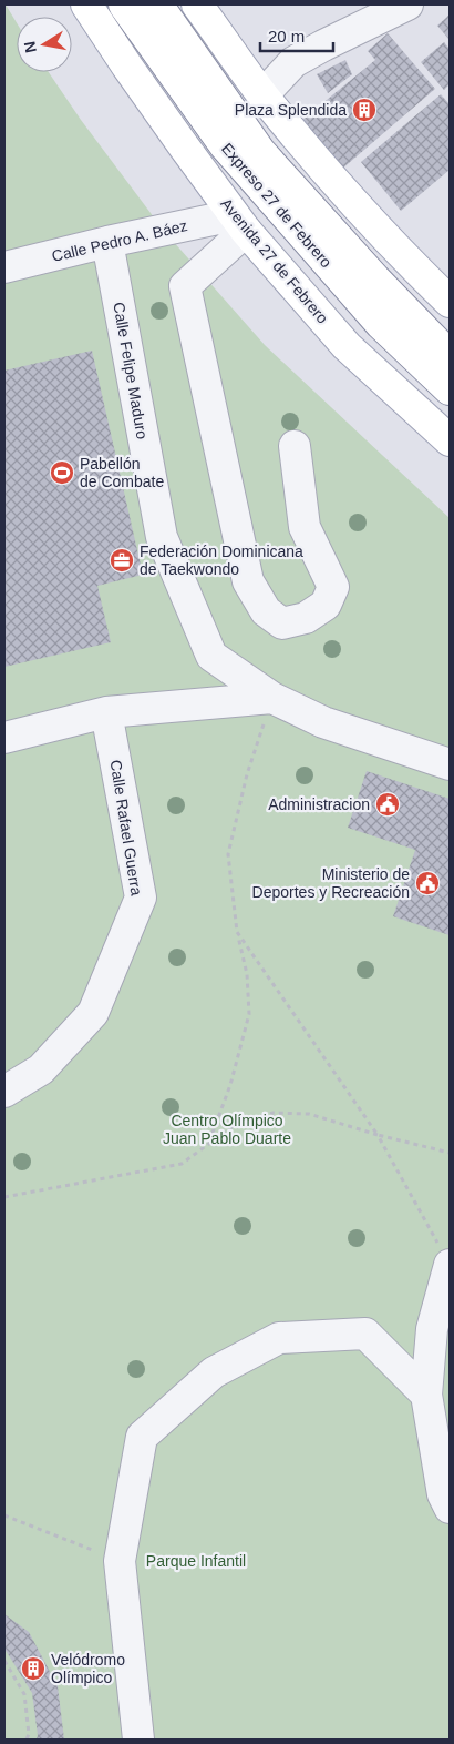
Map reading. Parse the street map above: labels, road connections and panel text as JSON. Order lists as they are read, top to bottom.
{
  "streets": {
    "main road": ["Expreso 27 de Febrero", "Avenida 27 de Febrero"],
    "street": ["Calle Pedro A. Báez", "Calle Felipe Maduro", "Calle Rafael Guerra"]
  },
  "crossings": [
    ["Calle Pedro A. Báez", "Avenida 27 de Febrero"],
    ["Calle Pedro A. Báez", "Calle Felipe Maduro"]
  ],
  "parks": ["Centro Olímpico Juan Pablo Duarte", "Parque Infantil"],
  "places": {
    "building": ["Plaza Splendida", "Velódromo Olímpico"],
    "sports": ["Pabellón de Combate"],
    "office": ["Federación Dominicana de Taekwondo"],
    "public building": ["Administracion", "Ministerio de Deportes y Recreación"]
  },
  "scale_bar": "20 m",
  "north": "left"
}
